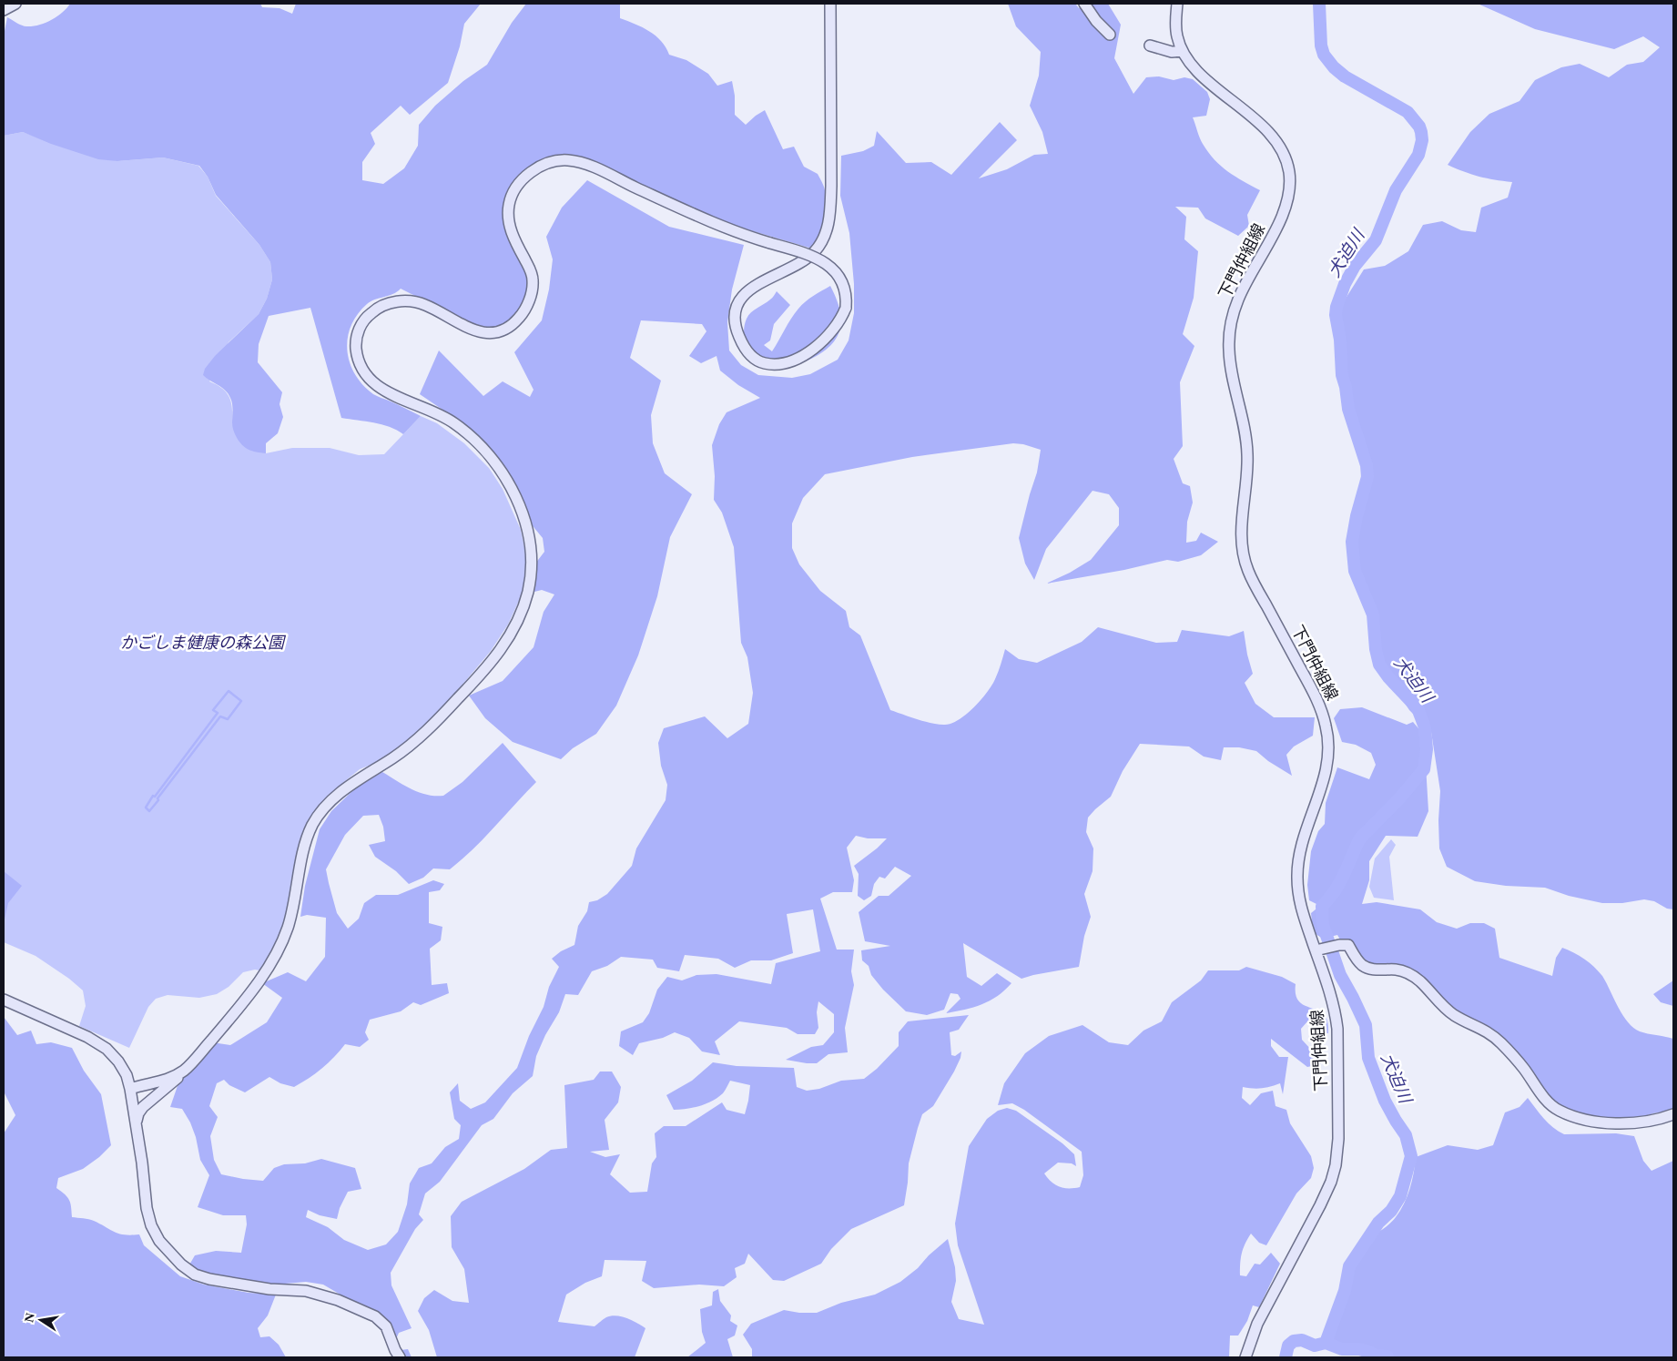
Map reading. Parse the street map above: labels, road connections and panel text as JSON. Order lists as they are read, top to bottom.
{
  "streets": {
    "street": ["下門仲組線"]
  },
  "water": ["犬迫川"],
  "parks": ["かごしま健康の森公園"],
  "north": "left"
}
